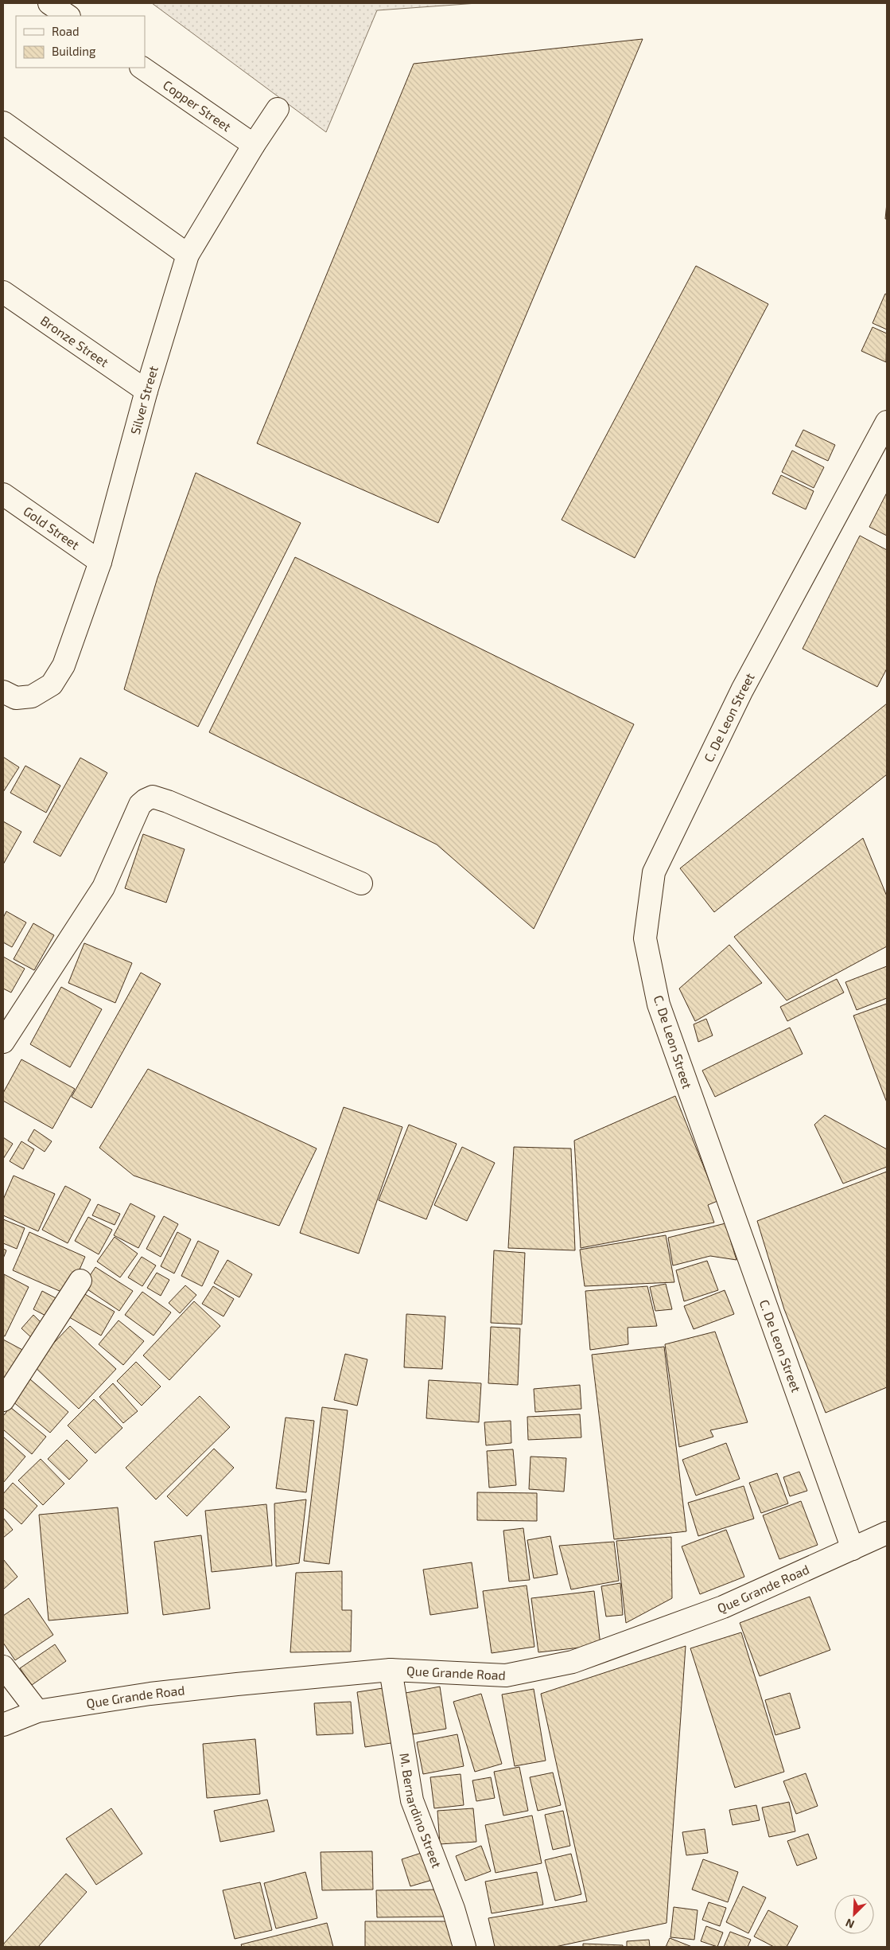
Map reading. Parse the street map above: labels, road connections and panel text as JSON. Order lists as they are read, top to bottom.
{
  "streets": {
    "street": [
      "Copper Street",
      "Bronze Street",
      "Silver Street",
      "Gold Street",
      "C. De Leon Street",
      "Que Grande Road",
      "M. Bernardino Street"
    ]
  },
  "crossings": [
    ["Copper Street", "Silver Street"],
    ["Bronze Street", "Silver Street"],
    ["Silver Street", "Gold Street"],
    ["C. De Leon Street", "Que Grande Road"],
    ["Que Grande Road", "M. Bernardino Street"]
  ],
  "legend": ["Road", "Building"],
  "north": "bottom left"
}
